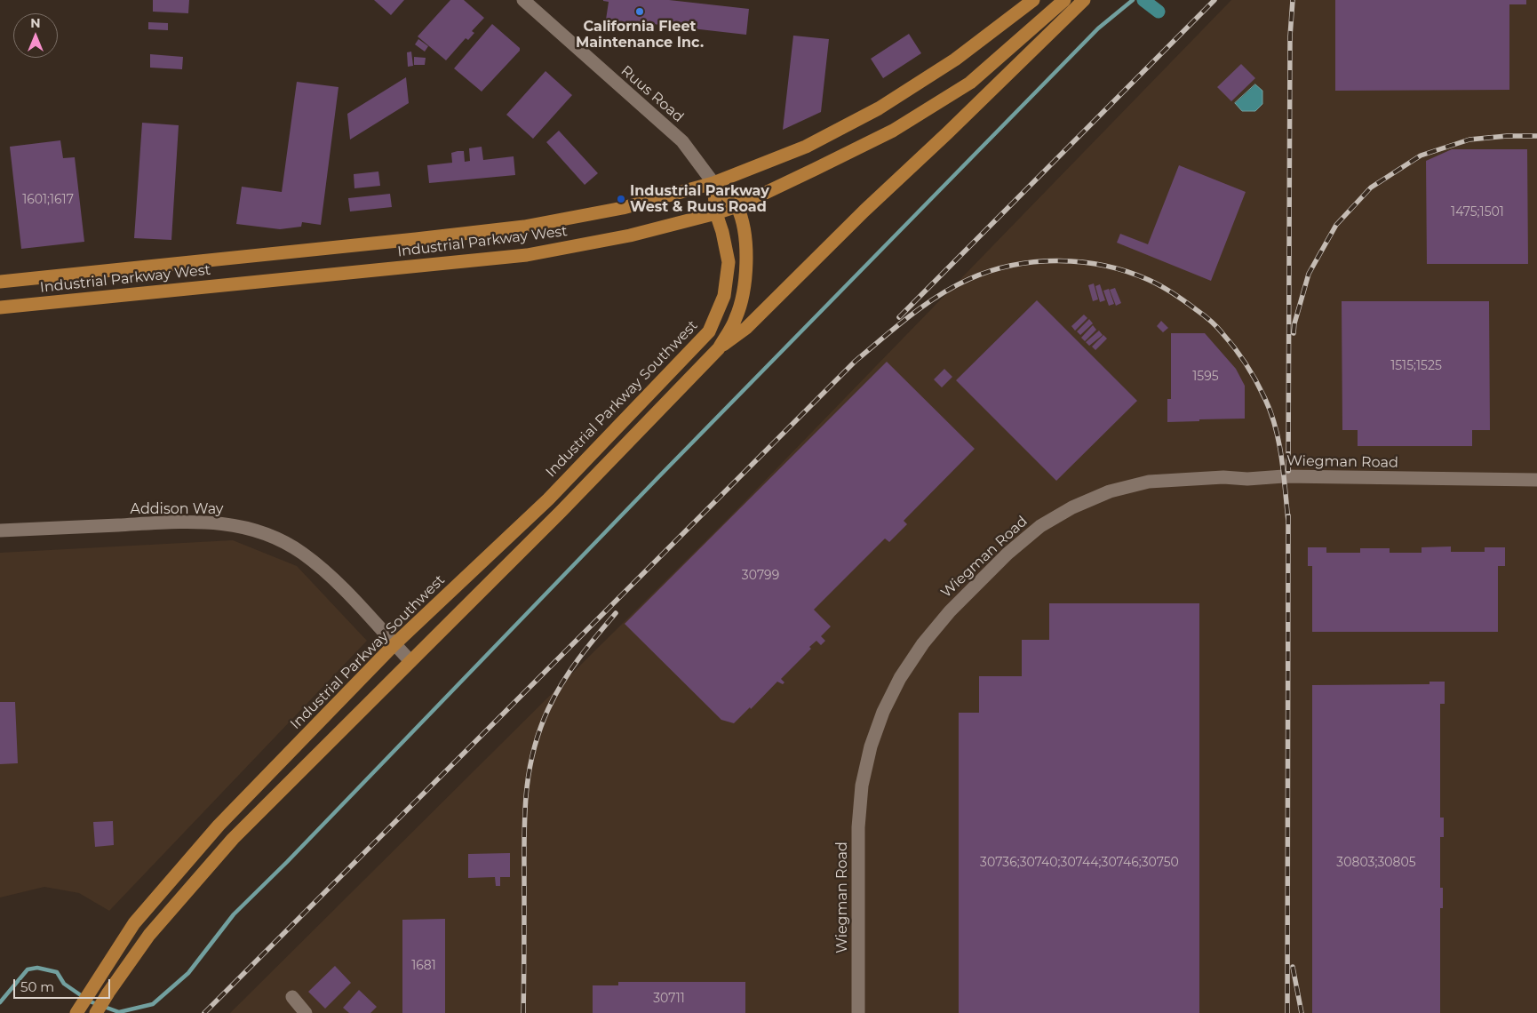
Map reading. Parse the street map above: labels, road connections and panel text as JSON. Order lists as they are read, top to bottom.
{
  "streets": {
    "main road": ["Industrial Parkway West", "Industrial Parkway Southwest"],
    "street": ["Ruus Road", "Wiegman Road", "Addison Way"]
  },
  "crossings": [
    ["Ruus Road", "Industrial Parkway West"],
    ["Ruus Road", "Industrial Parkway Southwest"],
    ["Industrial Parkway West", "Industrial Parkway Southwest"],
    ["Industrial Parkway Southwest", "Addison Way"]
  ],
  "places": ["California Fleet Maintenance Inc.", "Industrial Parkway West & Ruus Road"],
  "house_numbers": [
    "1601;1617",
    "1475;1501",
    "1515;1525",
    "1595",
    "30799",
    "30736;30740;30744;30746;30750",
    "30803;30805",
    "1681",
    "30711"
  ],
  "scale_bar": "50 m",
  "north": "top"
}
